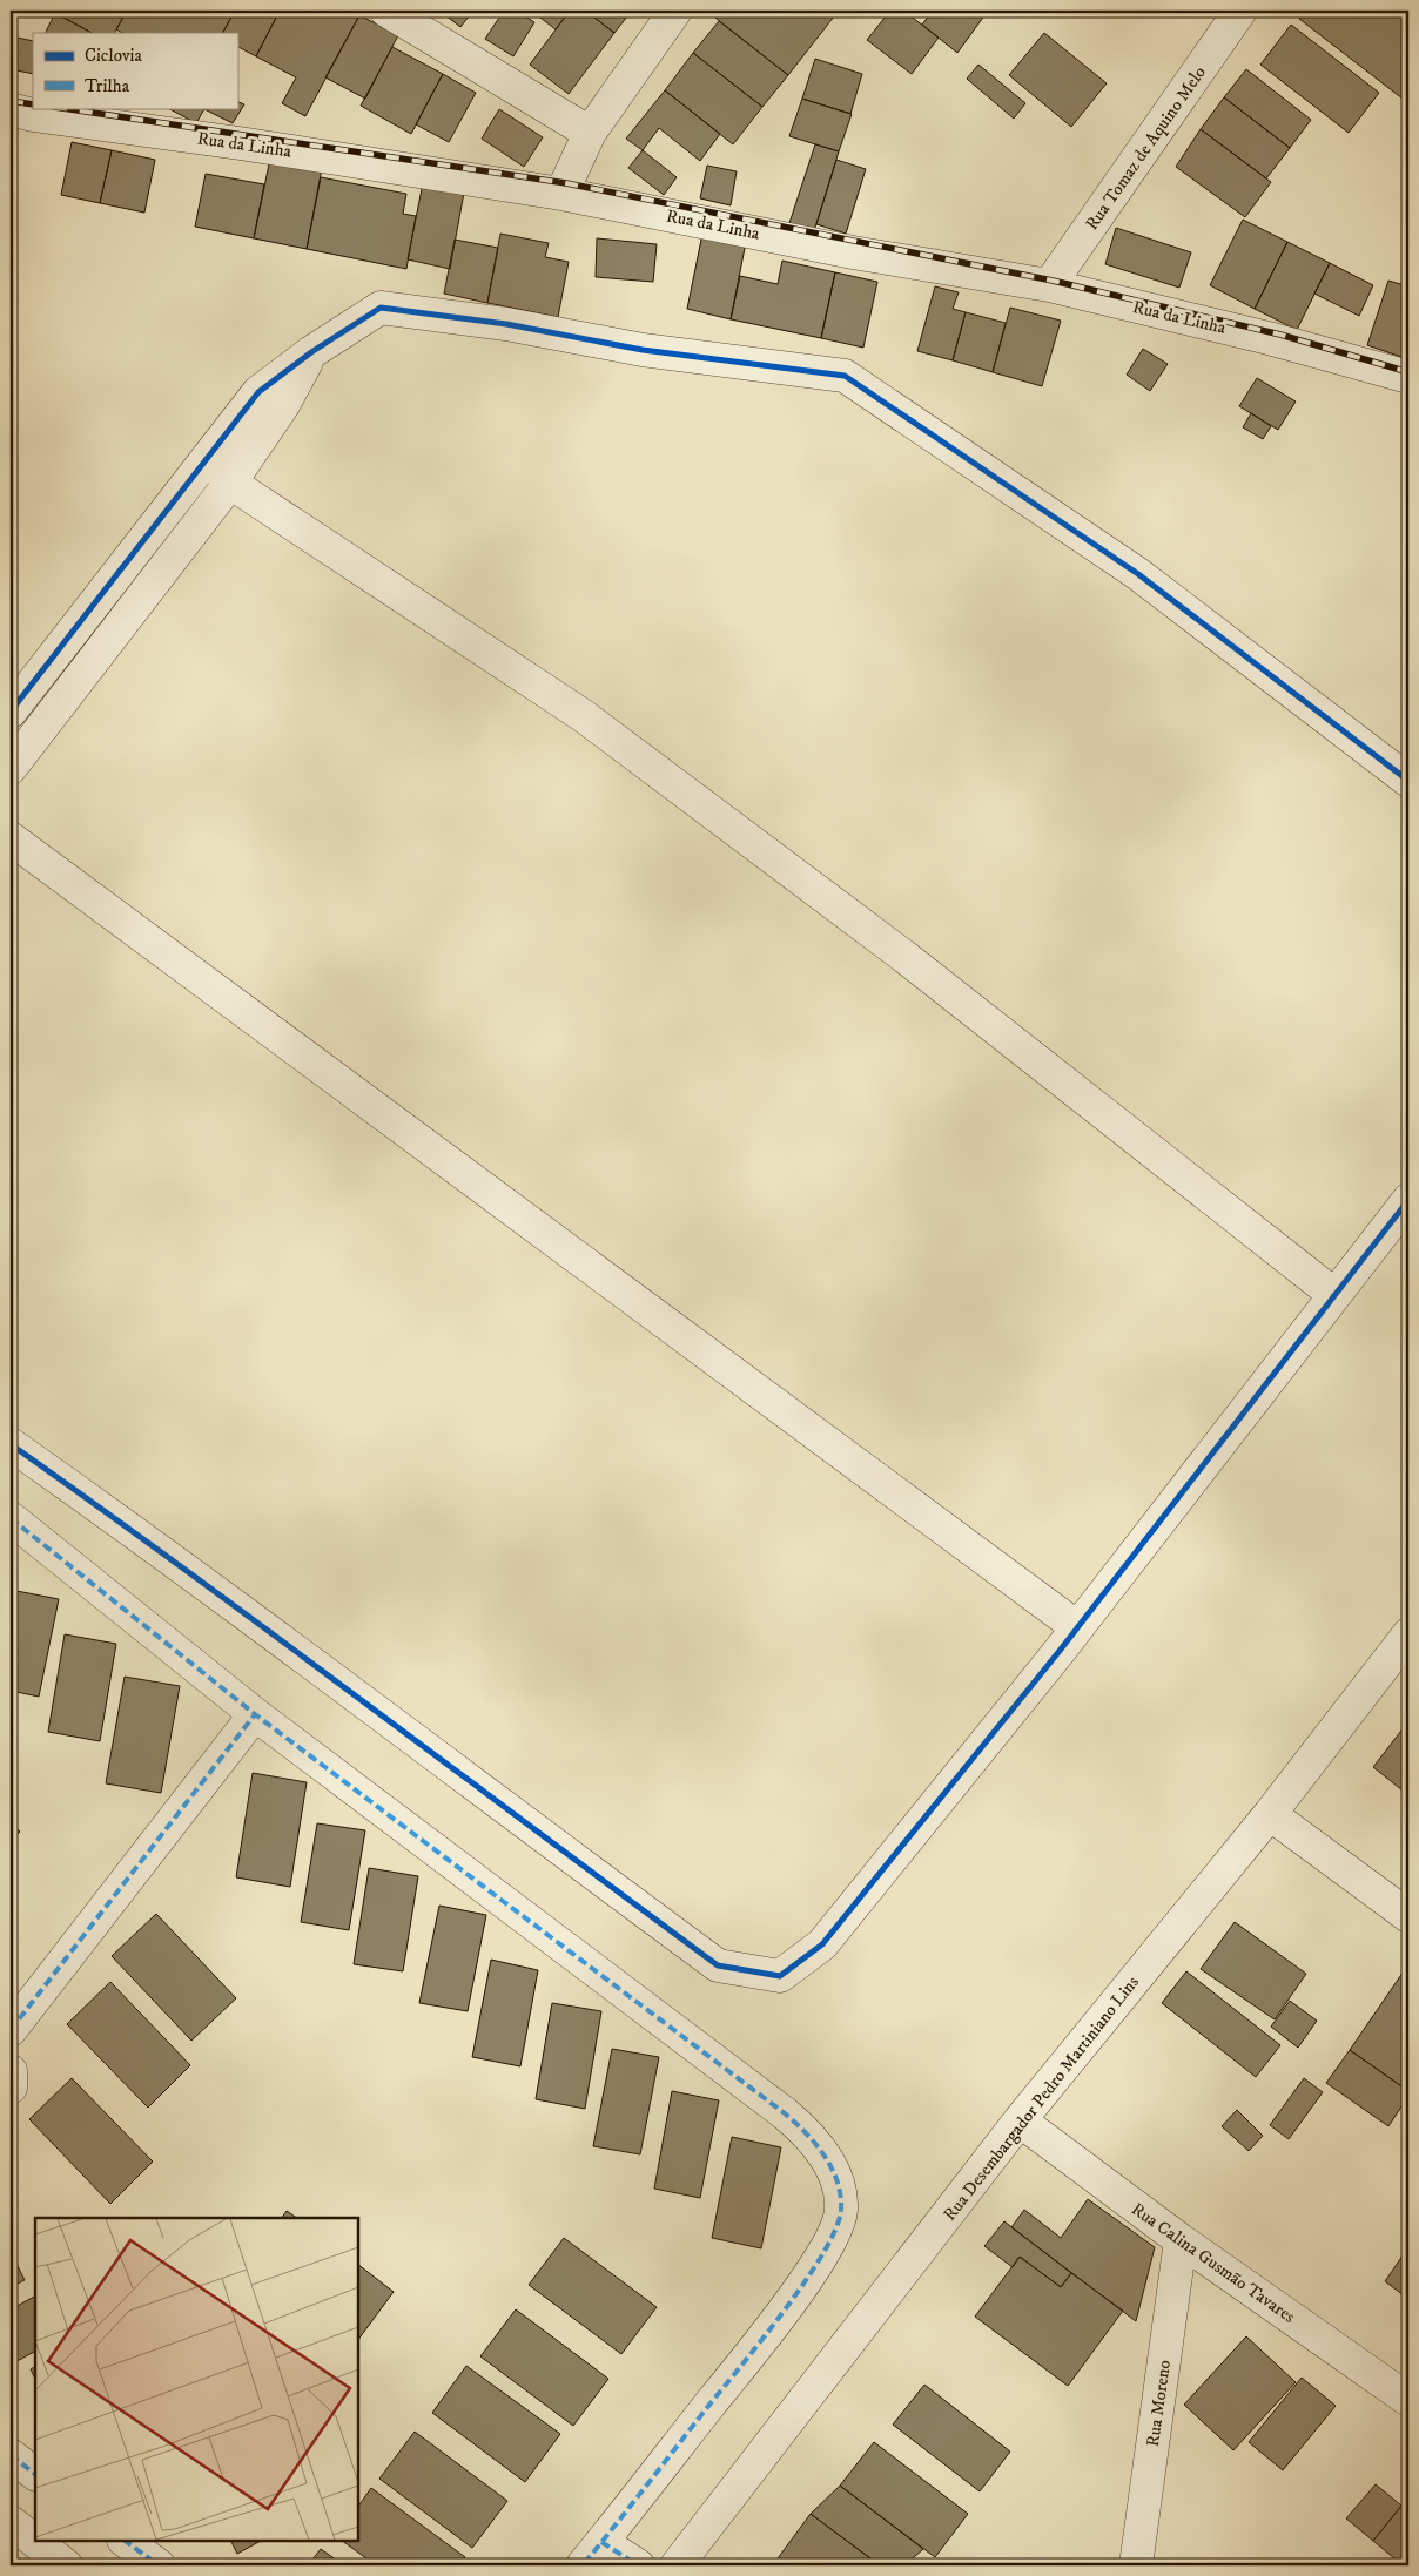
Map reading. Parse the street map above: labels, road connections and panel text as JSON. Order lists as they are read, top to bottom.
{
  "streets": {
    "street": [
      "Rua da Linha",
      "Rua Tomaz de Aquino Melo",
      "Rua Desembargador Pedro Martiniano Lins",
      "Rua Calina Gusmão Tavares",
      "Rua Moreno"
    ]
  },
  "crossings": [
    ["Rua da Linha", "Rua Tomaz de Aquino Melo"],
    ["Rua Desembargador Pedro Martiniano Lins", "Rua Calina Gusmão Tavares"],
    ["Rua Calina Gusmão Tavares", "Rua Moreno"]
  ],
  "legend": ["Ciclovia", "Trilha"]
}
